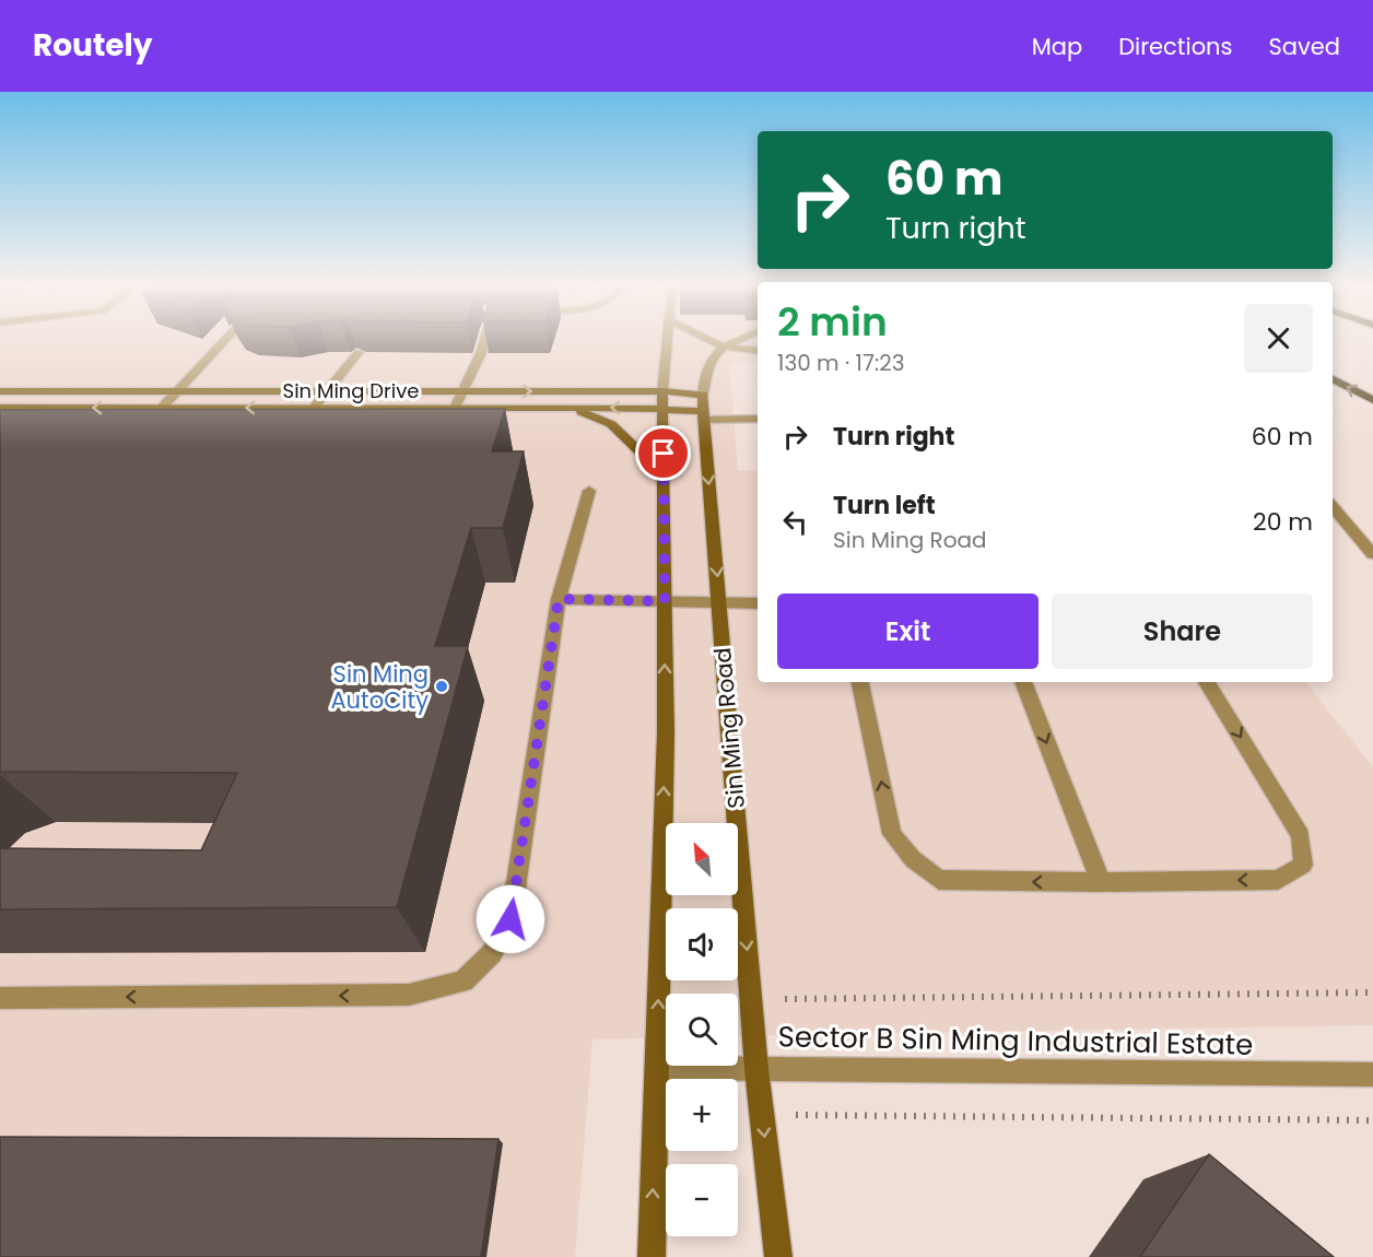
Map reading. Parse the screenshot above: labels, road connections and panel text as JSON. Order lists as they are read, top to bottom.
{
  "streets": {
    "street": ["Sin Ming Drive", "Sin Ming Road", "Sector B Sin Ming Industrial Estate"]
  },
  "crossings": [
    ["Sin Ming Drive", "Sin Ming Road"],
    ["Sin Ming Road", "Sector B Sin Ming Industrial Estate"]
  ],
  "places": ["Sin Ming AutoCity"],
  "north": "top left",
  "page": {
    "header": "Routely",
    "nav": ["Map", "Directions", "Saved"],
    "turn": ["60 m", "Turn right"],
    "heading": ["2 min", "130 m · 17:23"],
    "list": [
      {
        "name": "Turn right",
        "value": "60 m"
      },
      {
        "name": "Turn left",
        "note": "Sin Ming Road",
        "value": "20 m"
      }
    ],
    "buttons": ["Exit", "Share"],
    "map_buttons": ["+", "−"]
  }
}
